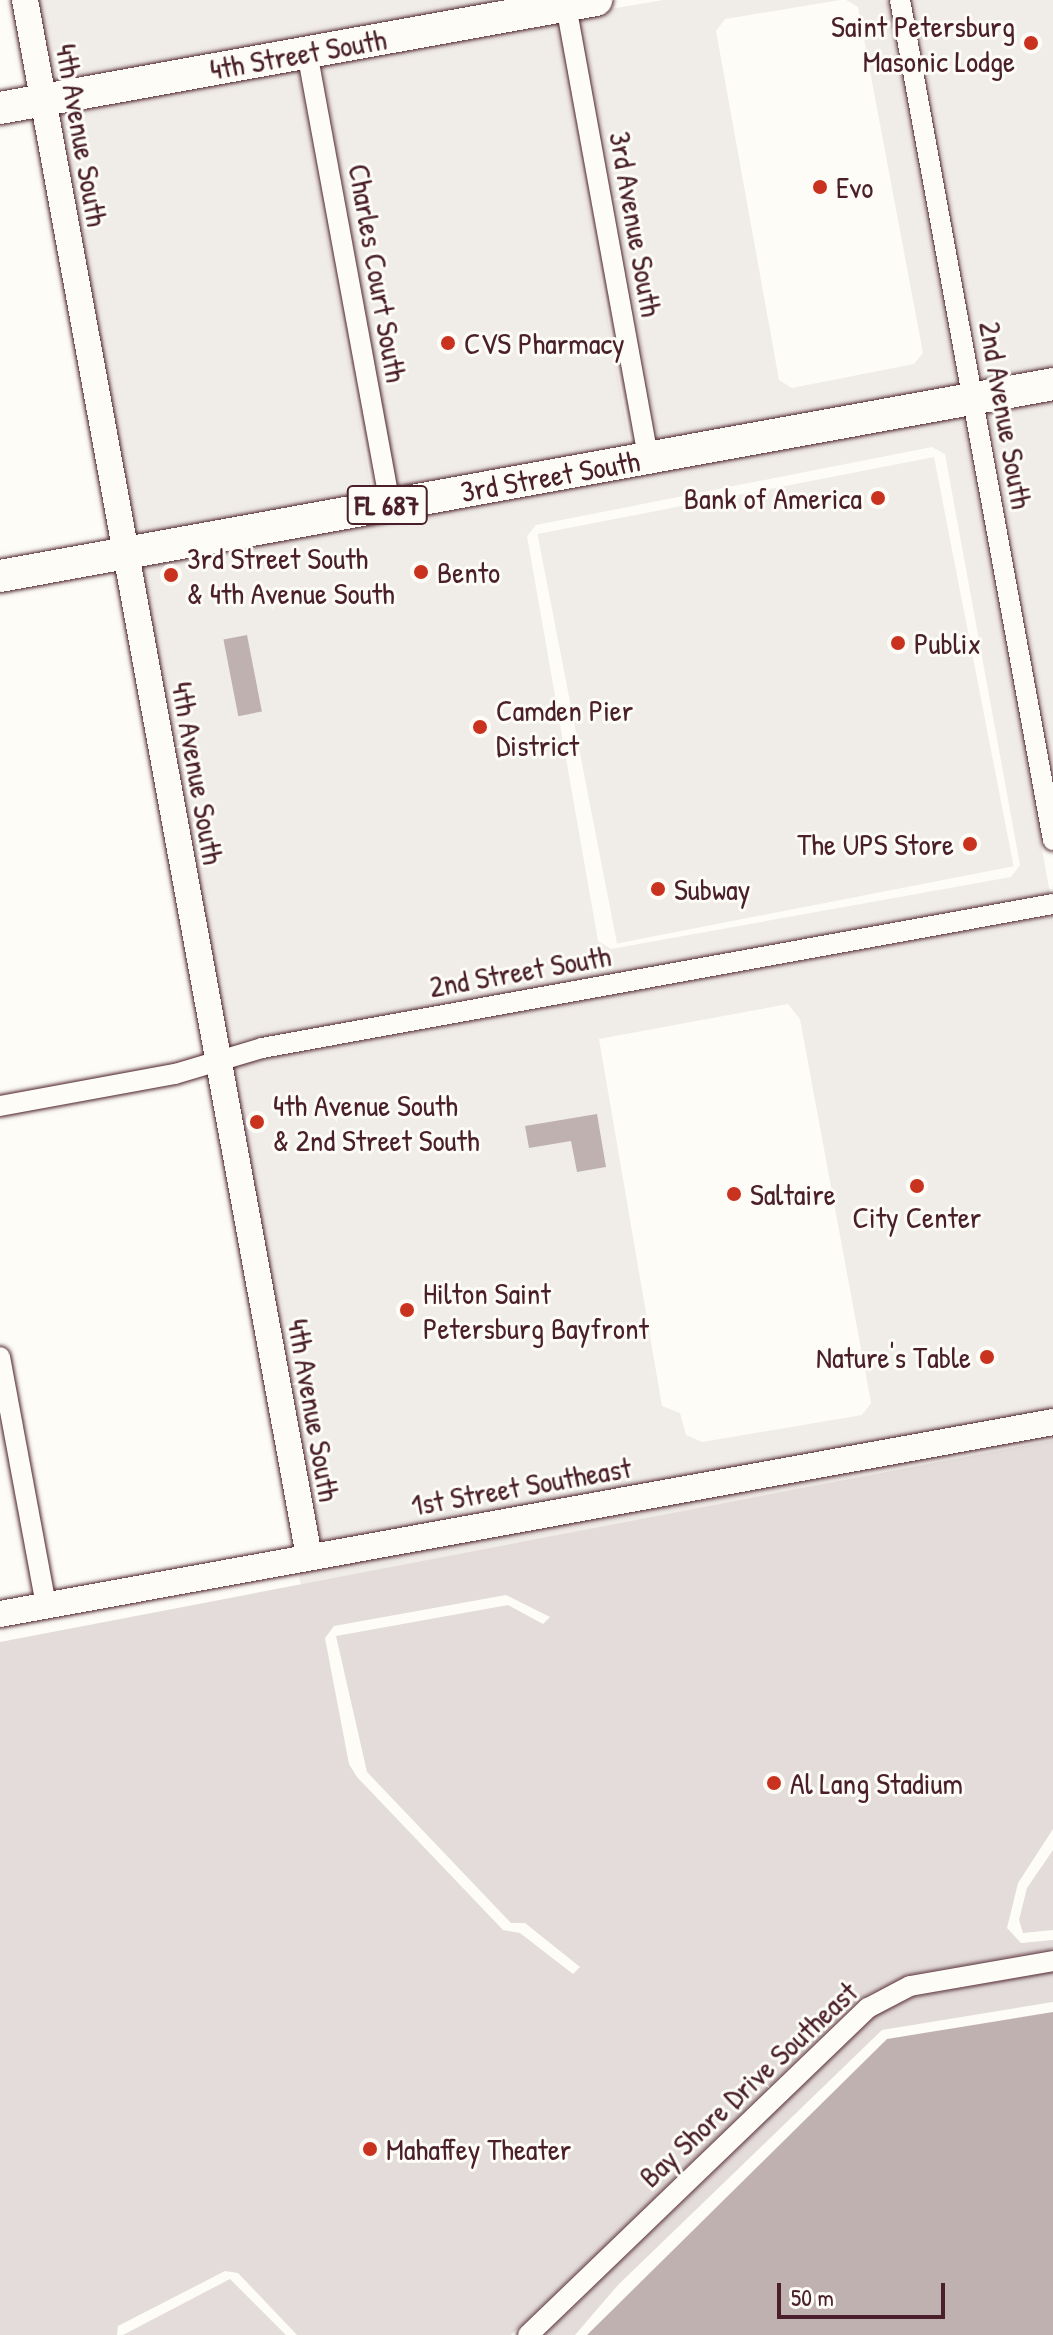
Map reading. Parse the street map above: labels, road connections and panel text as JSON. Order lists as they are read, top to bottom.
{
  "streets": {
    "main road": ["4th Street South", "3rd Street South", "FL 687"],
    "street": [
      "4th Avenue South",
      "3rd Avenue South",
      "Charles Court South",
      "2nd Avenue South",
      "2nd Street South",
      "1st Street Southeast",
      "Bay Shore Drive Southeast"
    ]
  },
  "crossings": [
    ["4th Street South", "4th Avenue South"],
    ["4th Street South", "3rd Avenue South"],
    ["4th Street South", "Charles Court South"],
    ["4th Avenue South", "3rd Street South"],
    ["4th Avenue South", "2nd Street South"],
    ["4th Avenue South", "1st Street Southeast"],
    ["3rd Avenue South", "3rd Street South"],
    ["Charles Court South", "3rd Street South"],
    ["2nd Avenue South", "3rd Street South"]
  ],
  "places": [
    "Saint Petersburg Masonic Lodge",
    "Evo",
    "CVS Pharmacy",
    "Bank of America",
    "Bento",
    "3rd Street South & 4th Avenue South",
    "Publix",
    "Camden Pier District",
    "The UPS Store",
    "Subway",
    "4th Avenue South & 2nd Street South",
    "City Center",
    "Saltaire",
    "Hilton Saint Petersburg Bayfront",
    "Nature's Table",
    "Al Lang Stadium",
    "Mahaffey Theater"
  ],
  "scale_bar": "50 m"
}
